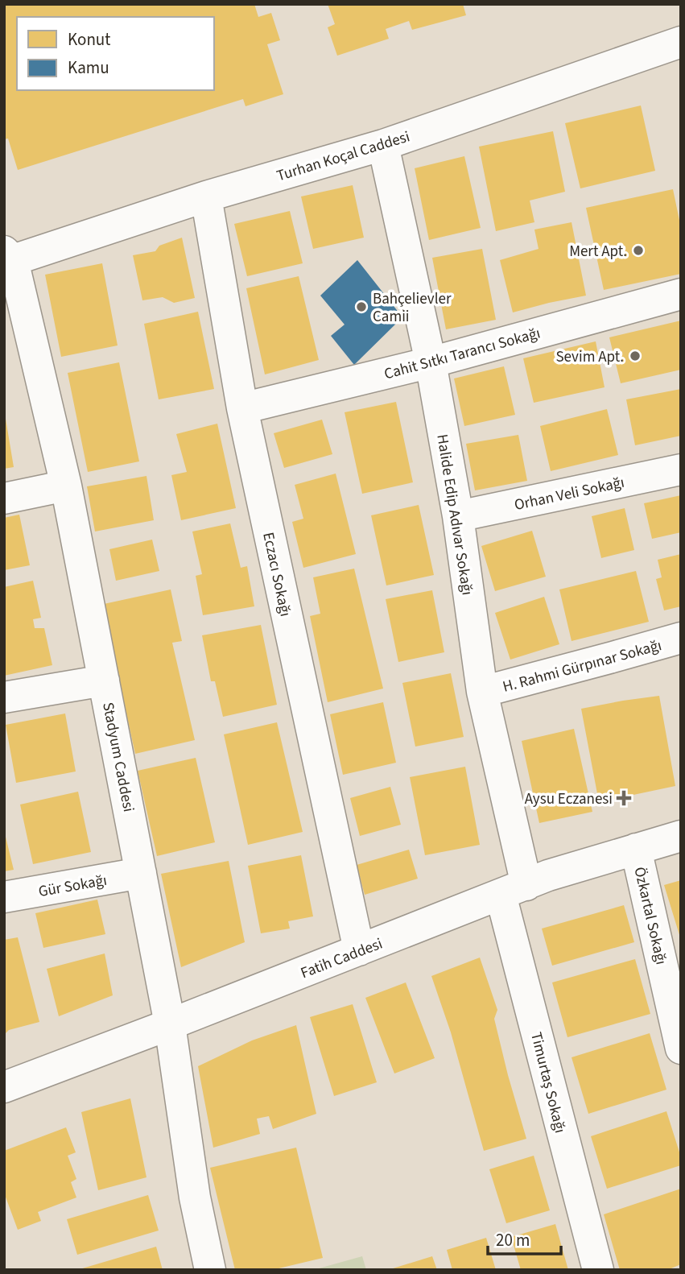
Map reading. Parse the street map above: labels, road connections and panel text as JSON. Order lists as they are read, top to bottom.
{
  "streets": {
    "street": [
      "Turhan Koçal Caddesi",
      "Cahit Sıtkı Tarancı Sokağı",
      "Orhan Veli Sokağı",
      "Halide Edip Adıvar Sokağı",
      "Eczacı Sokağı",
      "H. Rahmi Gürpınar Sokağı",
      "Stadyum Caddesi",
      "Gür Sokağı",
      "Özkartal Sokağı",
      "Fatih Caddesi",
      "Timurtaş Sokağı"
    ]
  },
  "crossings": [
    ["Turhan Koçal Caddesi", "Halide Edip Adıvar Sokağı"],
    ["Turhan Koçal Caddesi", "Eczacı Sokağı"],
    ["Turhan Koçal Caddesi", "Stadyum Caddesi"],
    ["Cahit Sıtkı Tarancı Sokağı", "Halide Edip Adıvar Sokağı"],
    ["Cahit Sıtkı Tarancı Sokağı", "Eczacı Sokağı"],
    ["Orhan Veli Sokağı", "Halide Edip Adıvar Sokağı"],
    ["Halide Edip Adıvar Sokağı", "H. Rahmi Gürpınar Sokağı"],
    ["Halide Edip Adıvar Sokağı", "Fatih Caddesi"],
    ["Halide Edip Adıvar Sokağı", "Timurtaş Sokağı"],
    ["Eczacı Sokağı", "Fatih Caddesi"],
    ["Stadyum Caddesi", "Gür Sokağı"],
    ["Stadyum Caddesi", "Fatih Caddesi"],
    ["Özkartal Sokağı", "Fatih Caddesi"],
    ["Fatih Caddesi", "Timurtaş Sokağı"]
  ],
  "places": {
    "other": ["Mert Apt.", "Bahçelievler Camii", "Sevim Apt."],
    "health": ["Aysu Eczanesi"]
  },
  "legend": ["Konut", "Kamu"],
  "scale_bar": "20 m"
}
